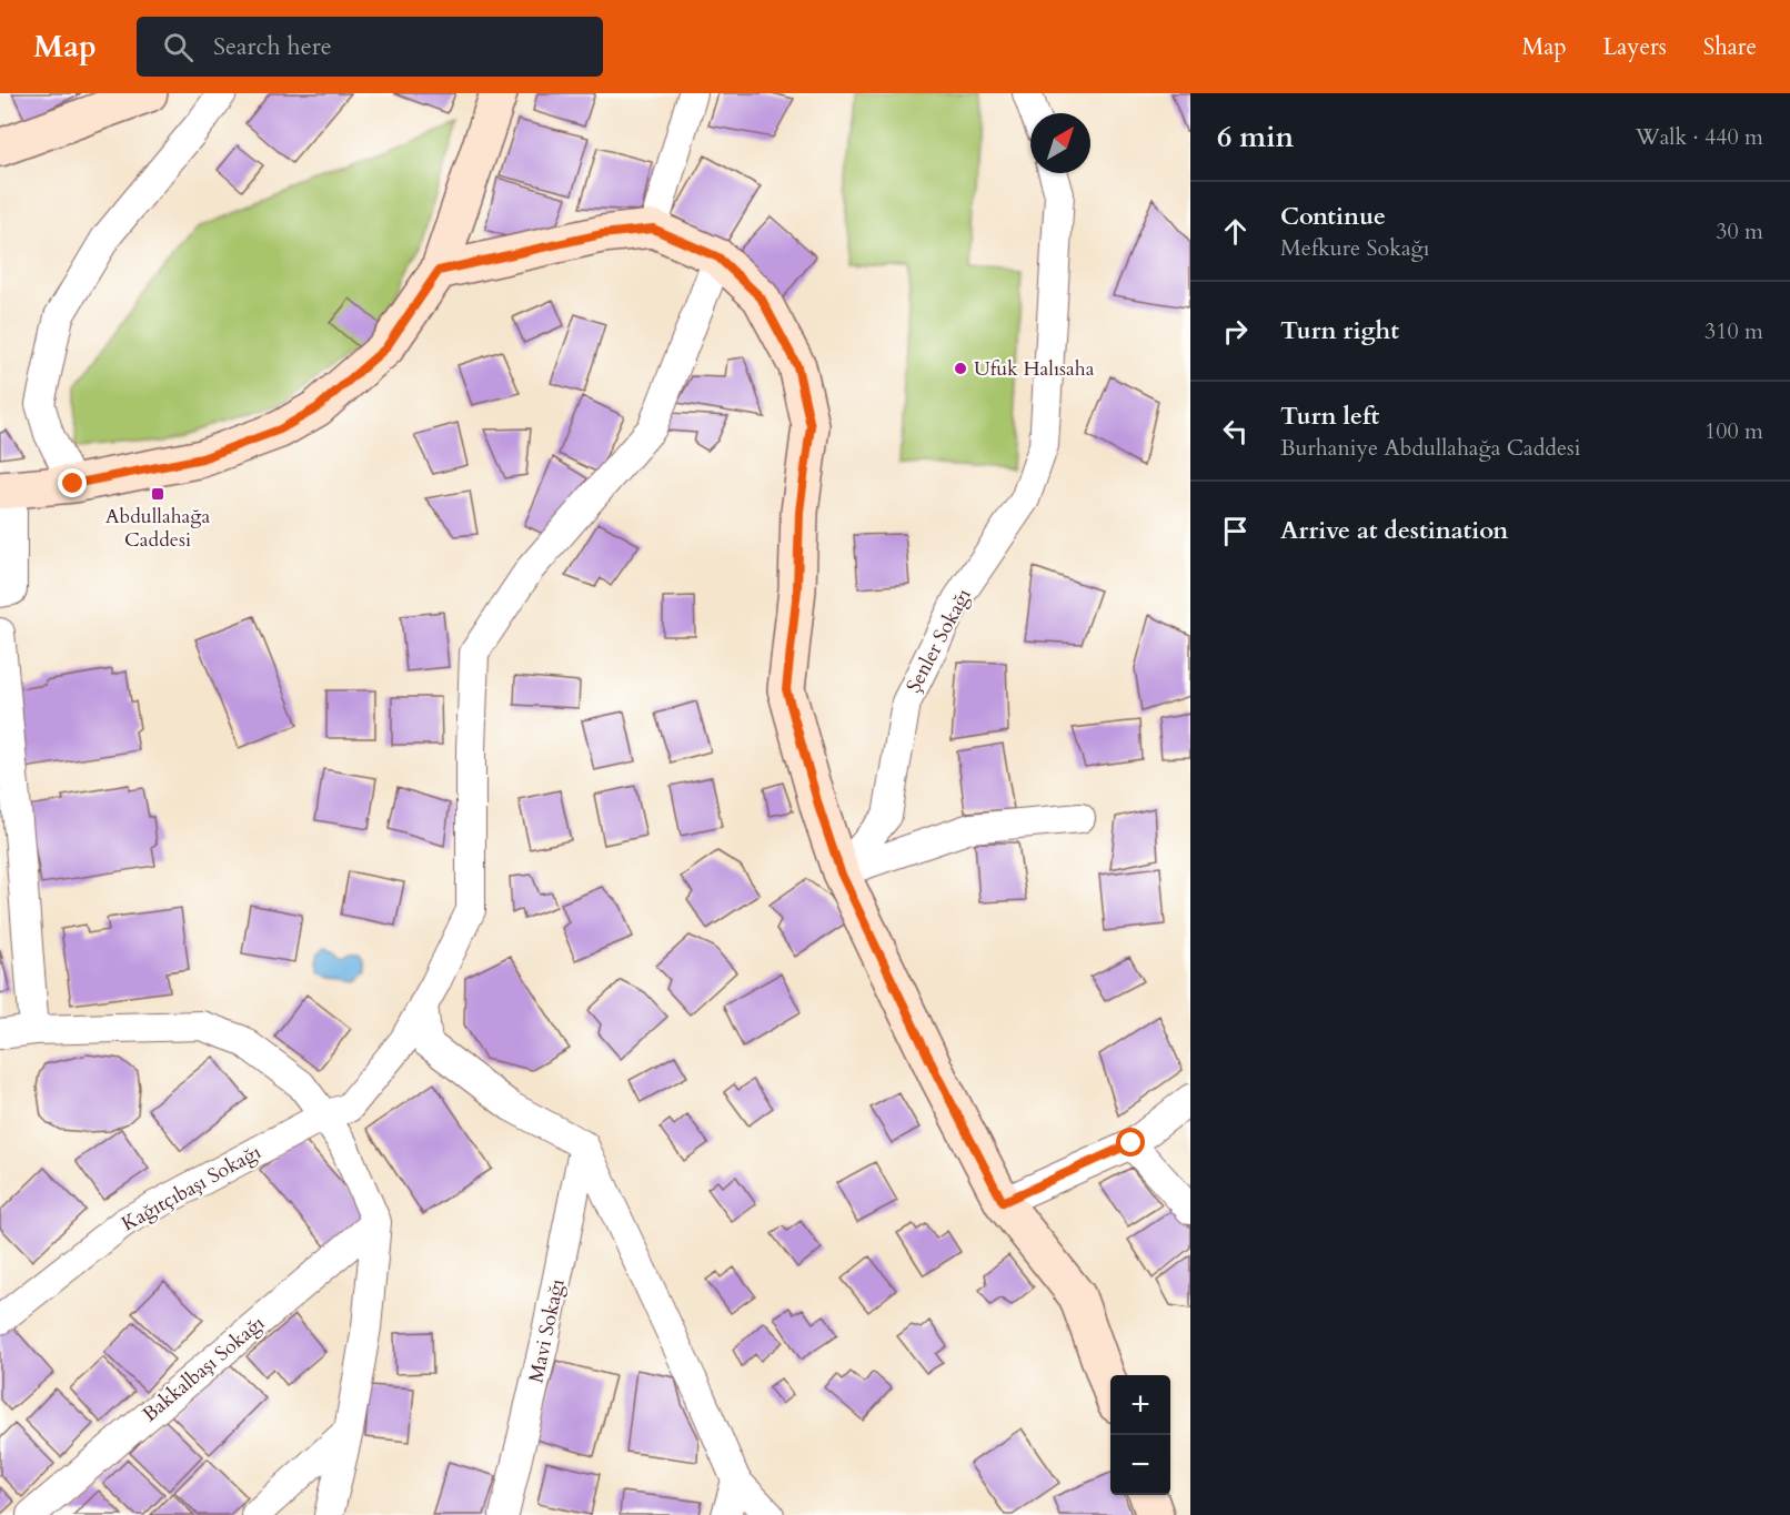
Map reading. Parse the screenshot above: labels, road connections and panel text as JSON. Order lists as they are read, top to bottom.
{
  "streets": {
    "street": [
      "Şenler Sokağı",
      "Kağıtçıbaşı Sokağı",
      "Mavi Sokağı",
      "Bakkalbaşı Sokağı"
    ]
  },
  "places": {
    "other": ["Ufuk Halısaha"],
    "transit": ["Abdullahağa Caddesi"]
  },
  "north": "top right",
  "page": {
    "header": "Map",
    "search": "Search here",
    "nav": ["Map", "Layers", "Share"],
    "heading": ["6 min", "Walk · 440 m"],
    "list": [
      ["Continue", "Mefkure Sokağı", "30 m"],
      ["Turn right", "310 m"],
      ["Turn left", "Burhaniye Abdullahağa Caddesi", "100 m"],
      "Arrive at destination"
    ],
    "map_buttons": ["+", "−"]
  }
}
